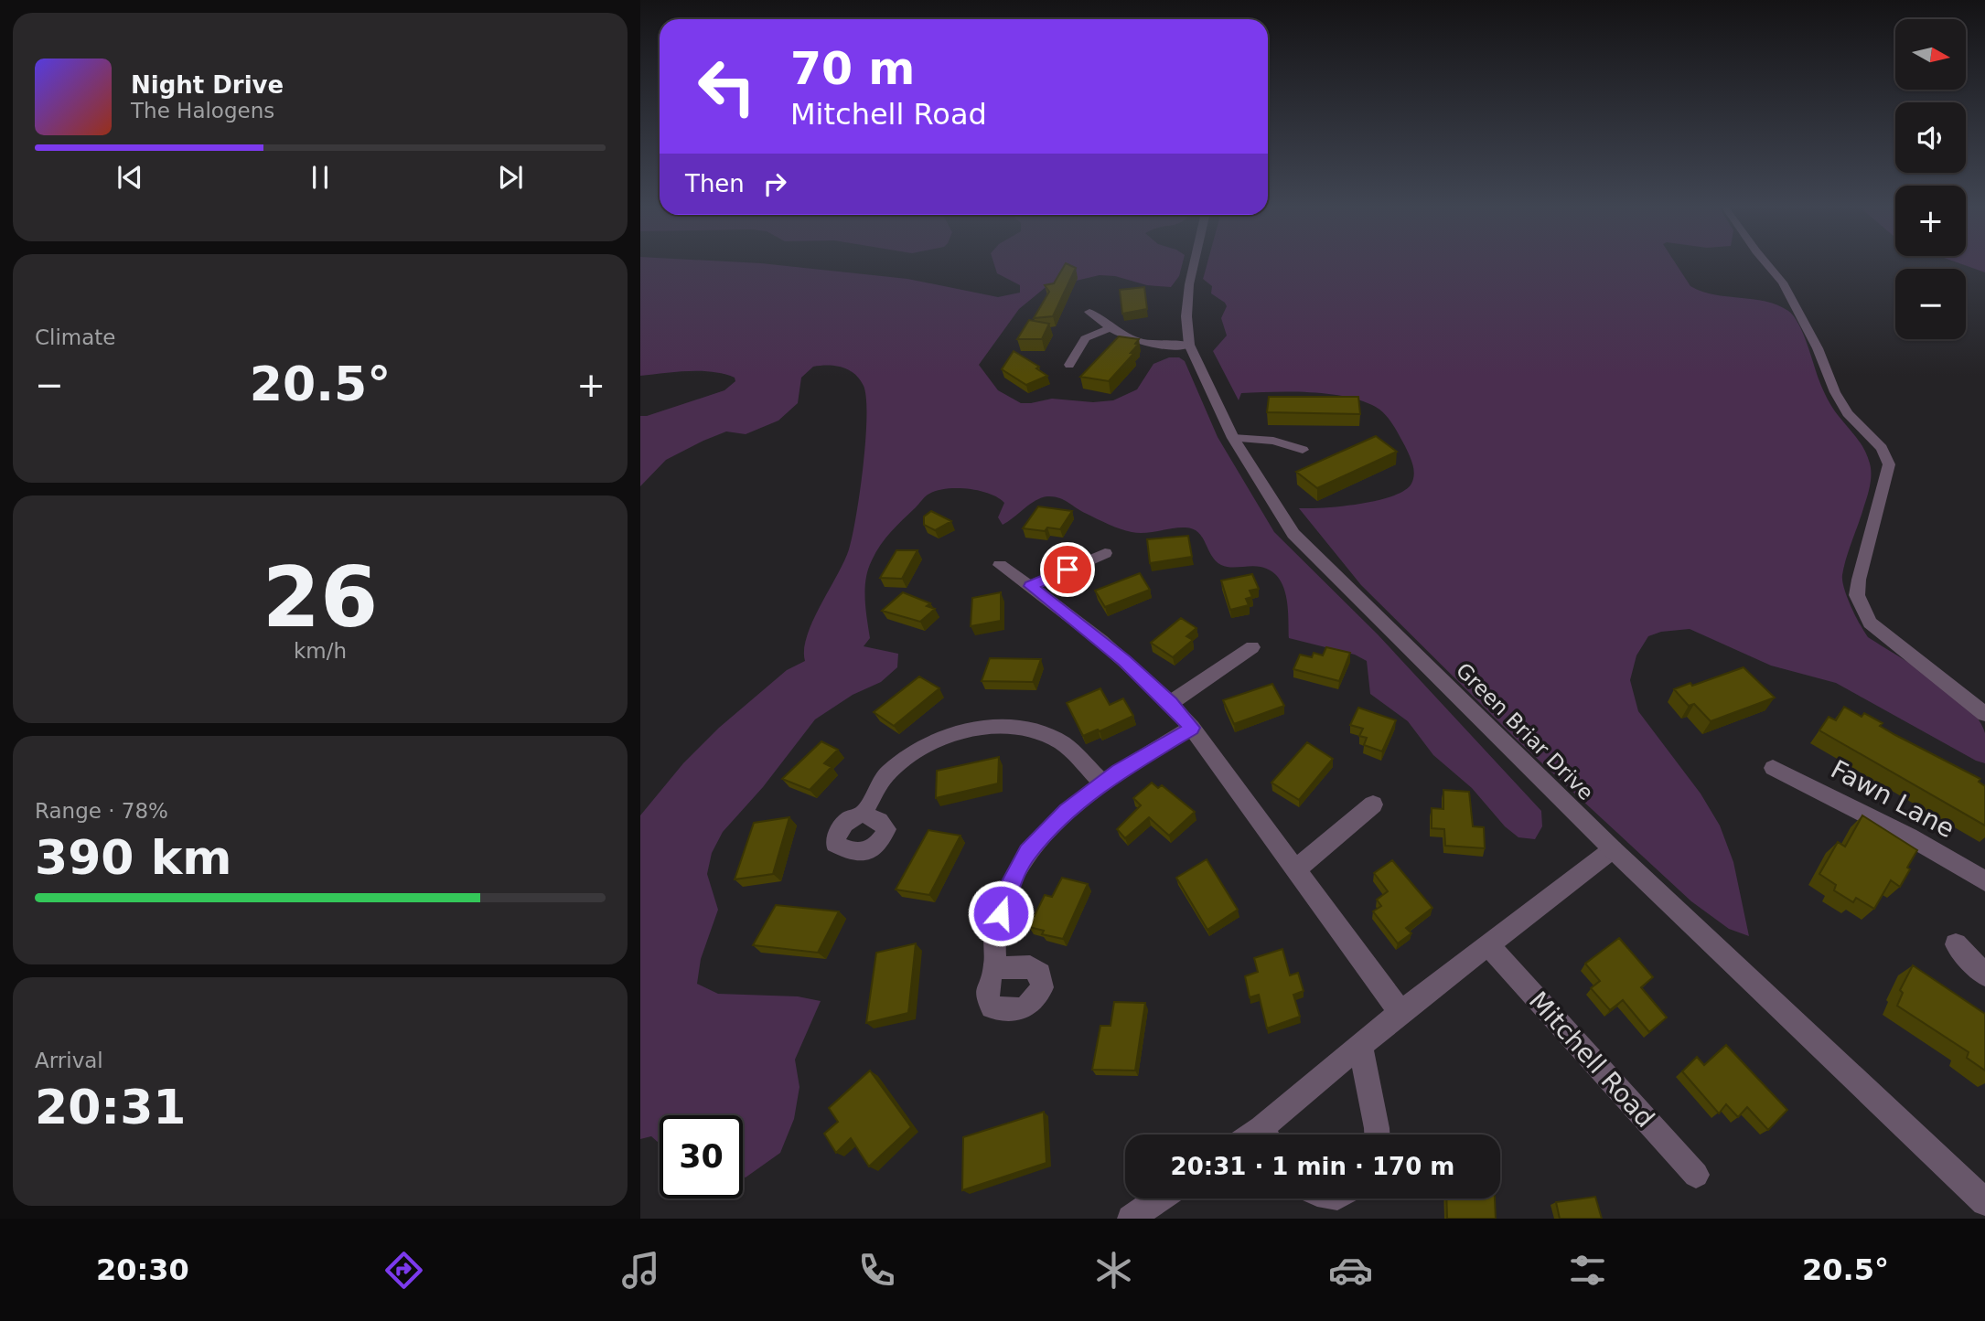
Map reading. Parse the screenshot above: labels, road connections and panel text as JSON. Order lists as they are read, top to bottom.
{
  "streets": {
    "street": ["Green Briar Drive", "Fawn Lane", "Mitchell Road"]
  },
  "north": "right",
  "page": {
    "map_buttons": ["+", "−"],
    "turn": ["70 m", "Mitchell Road"],
    "song": ["Night Drive", "The Halogens"],
    "then": "Then",
    "tile": [
      "Climate",
      ["26", "km/h"],
      ["Range · 78%", "390 km"],
      ["Arrival", "20:31"]
    ],
    "heat": ["−", "20.5°", "+"],
    "limit": "30",
    "trip": "20:31 · 1 min · 170 m",
    "tabs": ["20:30", "20.5°"]
  }
}
